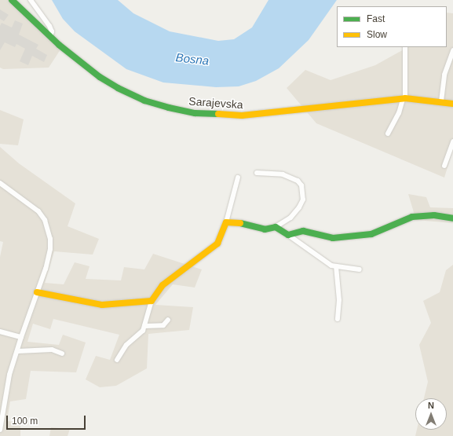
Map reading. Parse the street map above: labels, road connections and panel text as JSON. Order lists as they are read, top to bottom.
{
  "streets": {
    "main road": ["Sarajevska"]
  },
  "water": ["Bosna"],
  "legend": ["Fast", "Slow"],
  "scale_bar": "100 m",
  "north": "top"
}
